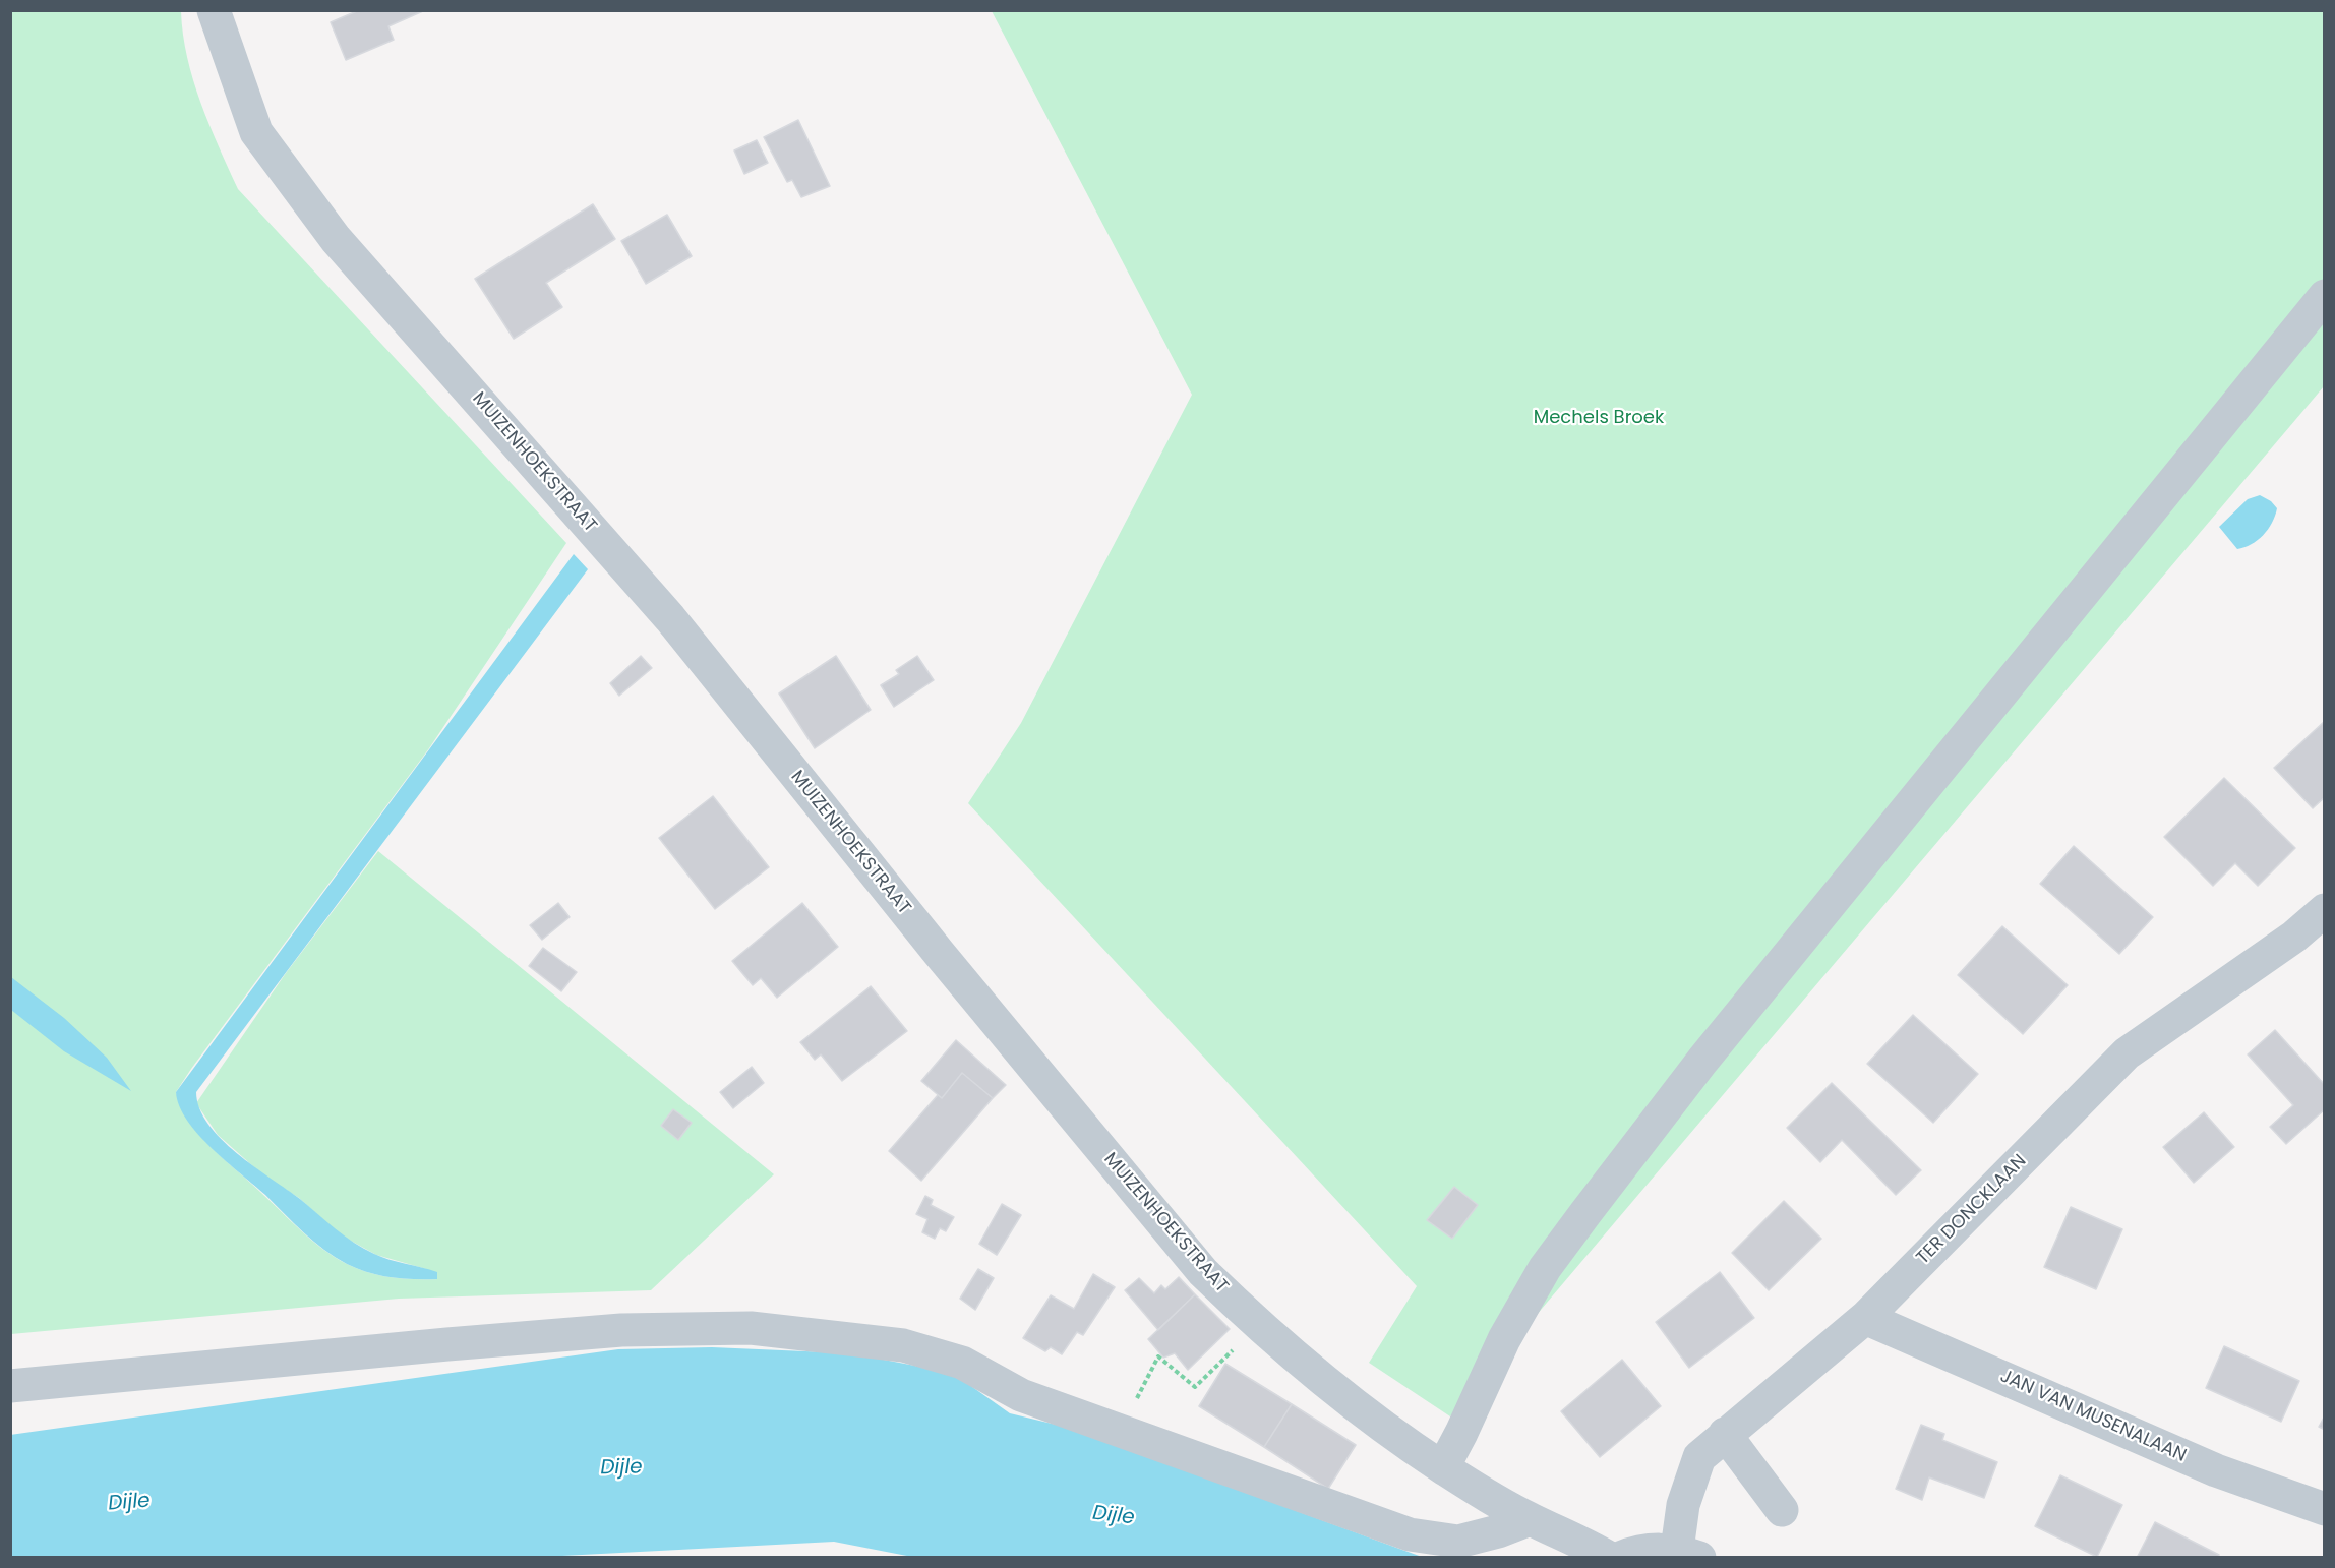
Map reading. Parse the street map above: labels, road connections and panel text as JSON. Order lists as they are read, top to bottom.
{
  "streets": {
    "street": ["MUIZENHOEKSTRAAT", "TER DONCKLAAN", "JAN VAN MUSENALAAN"]
  },
  "crossings": [
    ["TER DONCKLAAN", "JAN VAN MUSENALAAN"]
  ],
  "water": ["Dijle"],
  "parks": ["Mechels Broek"]
}
